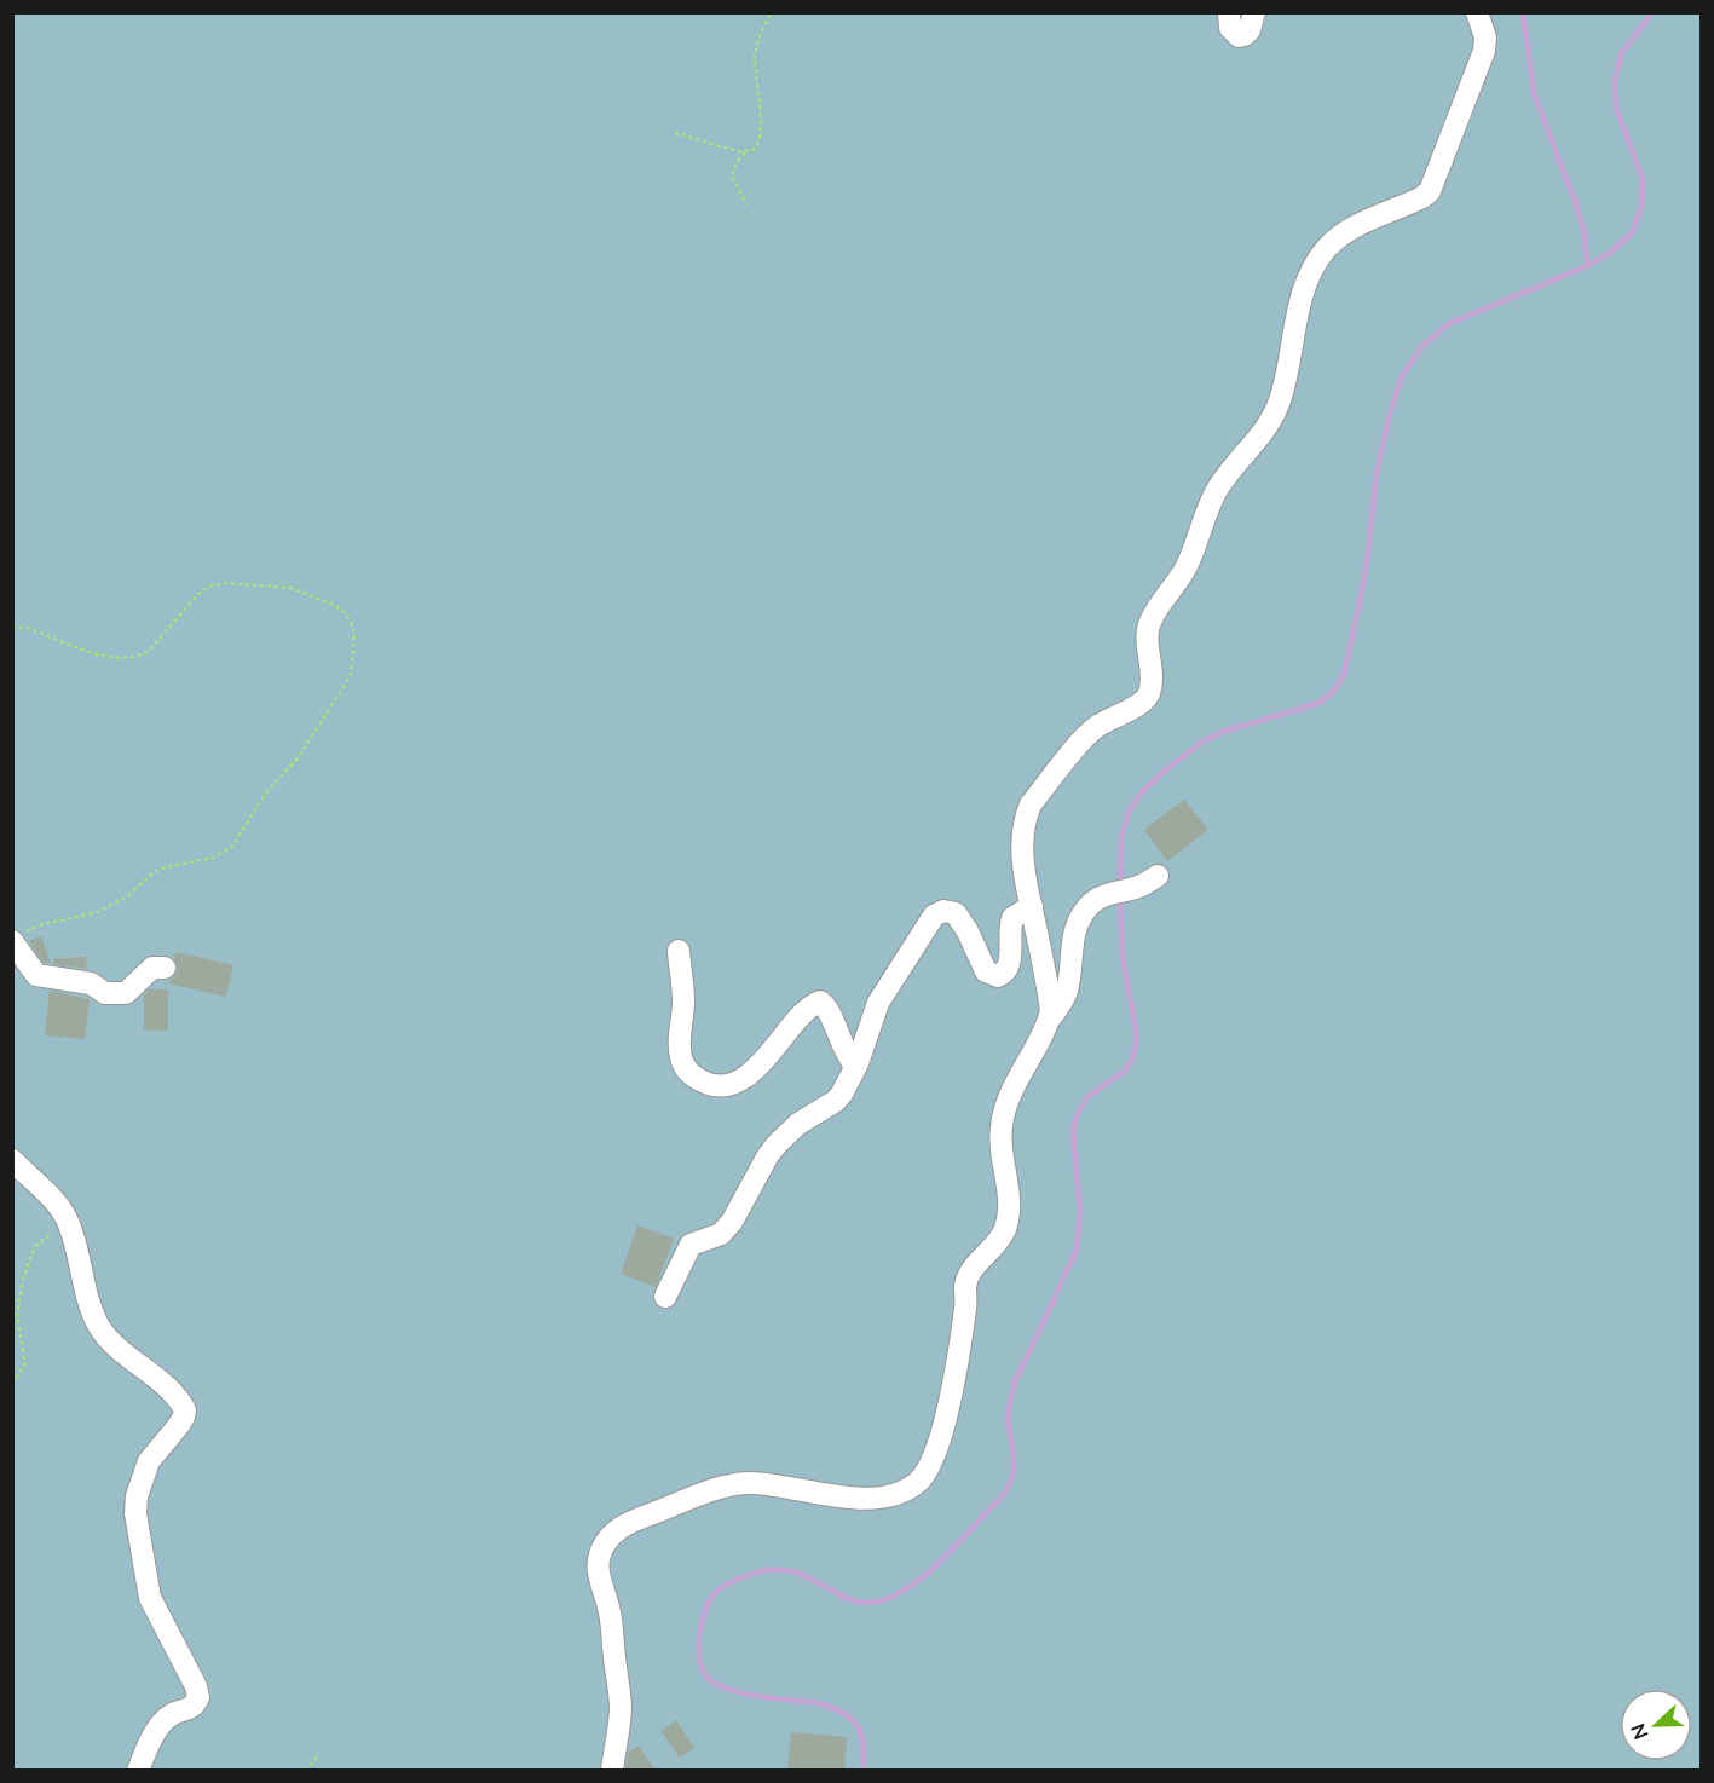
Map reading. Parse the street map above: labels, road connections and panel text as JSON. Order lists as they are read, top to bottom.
{
  "north": "left"
}
